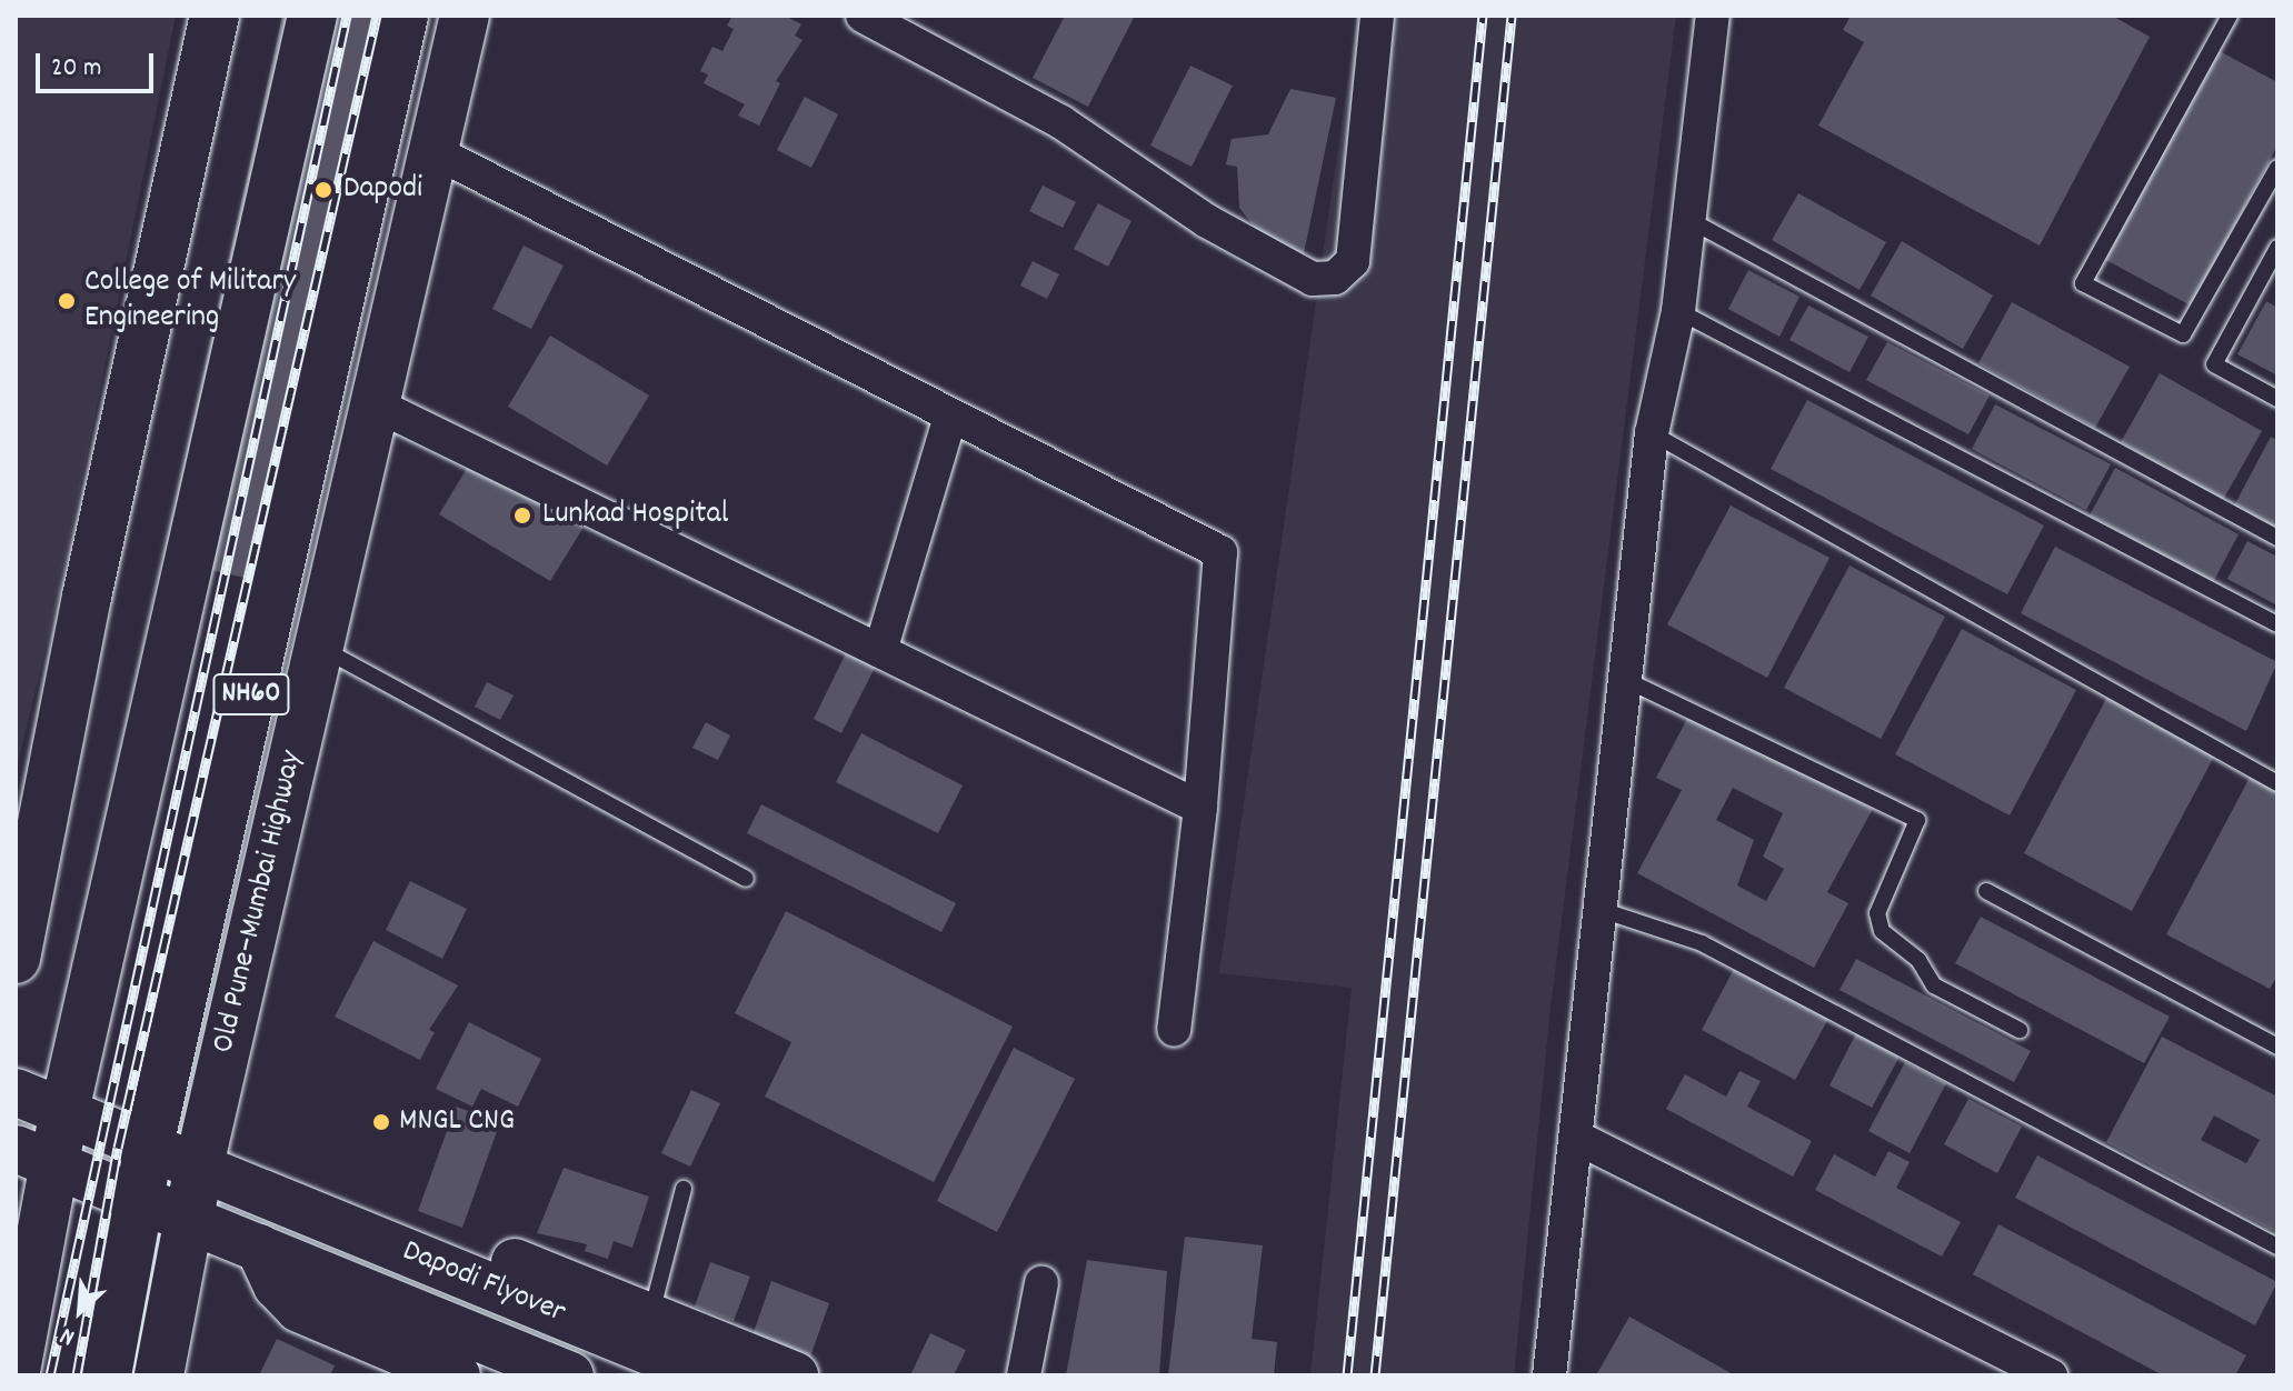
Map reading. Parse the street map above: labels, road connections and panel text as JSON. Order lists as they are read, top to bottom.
{
  "streets": {
    "main road": ["NH60", "Old Pune–Mumbai Highway", "Dapodi Flyover"]
  },
  "crossings": [
    ["NH60", "Dapodi Flyover"],
    ["Old Pune–Mumbai Highway", "Dapodi Flyover"]
  ],
  "places": [
    "Dapodi",
    "College of Military Engineering",
    "Lunkad Hospital",
    "MNGL CNG"
  ],
  "scale_bar": "20 m",
  "north": "bottom left"
}
